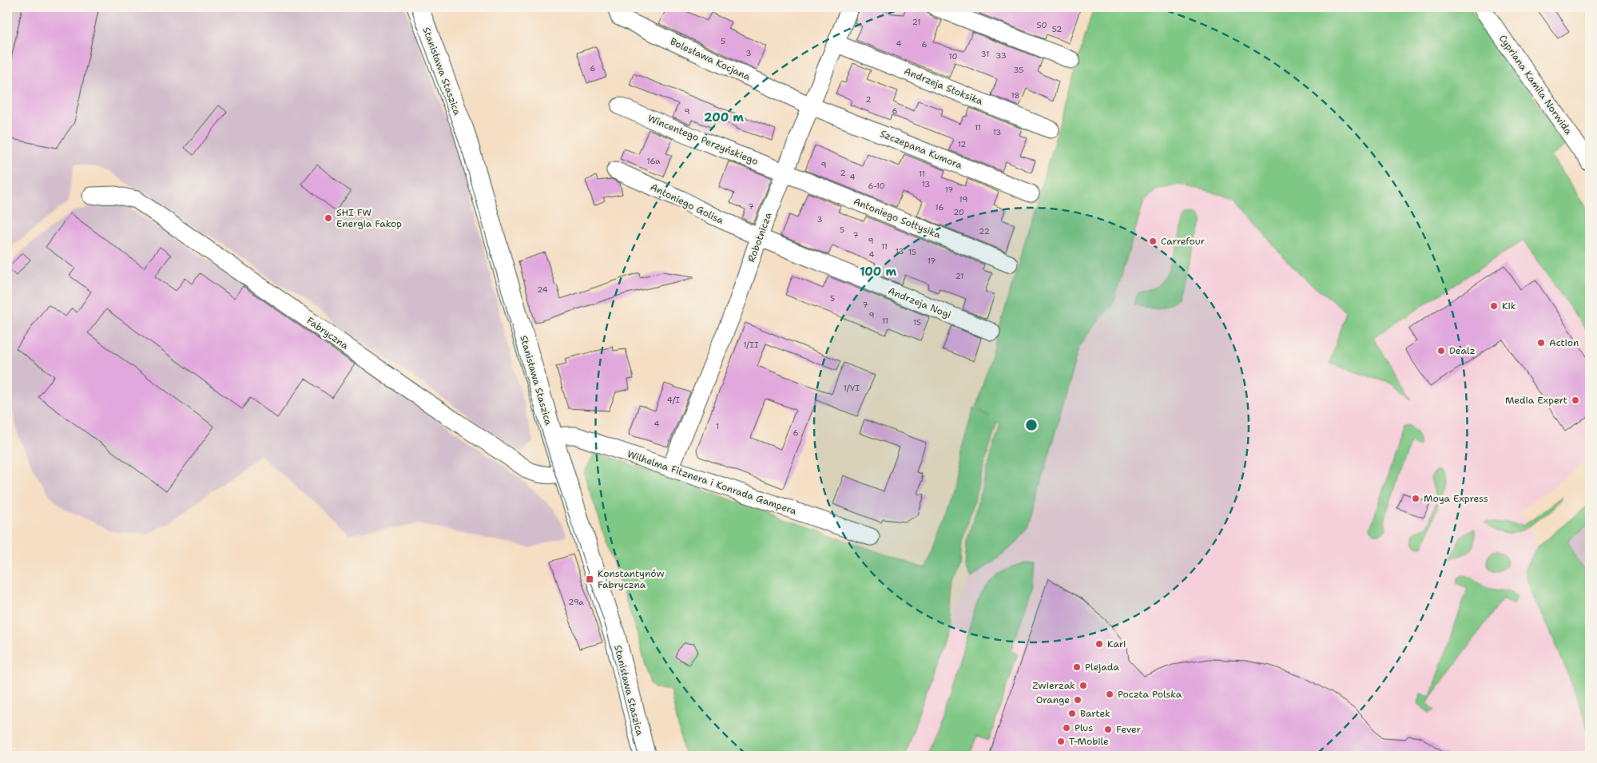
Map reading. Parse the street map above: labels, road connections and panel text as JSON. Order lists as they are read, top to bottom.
{
  "streets": {
    "street": [
      "Bolesława Kocjana",
      "Stanisława Staszica",
      "Cypriana Kamila Norwida",
      "Andrzeja Stoksika",
      "Wincentego Perzyńskiego",
      "Szczepana Kumora",
      "Antoniego Golisa",
      "Antoniego Sołtysika",
      "Robotnicza",
      "Andrzeja Nogi",
      "Fabryczna",
      "Wilhelma Fitznera i Konrada Gampera"
    ]
  },
  "crossings": [
    ["Bolesława Kocjana", "Szczepana Kumora"],
    ["Bolesława Kocjana", "Robotnicza"],
    ["Stanisława Staszica", "Fabryczna"],
    ["Stanisława Staszica", "Wilhelma Fitznera i Konrada Gampera"],
    ["Andrzeja Stoksika", "Robotnicza"],
    ["Wincentego Perzyńskiego", "Antoniego Sołtysika"],
    ["Wincentego Perzyńskiego", "Robotnicza"],
    ["Szczepana Kumora", "Robotnicza"],
    ["Antoniego Golisa", "Robotnicza"],
    ["Antoniego Golisa", "Andrzeja Nogi"],
    ["Antoniego Sołtysika", "Robotnicza"],
    ["Robotnicza", "Andrzeja Nogi"],
    ["Robotnicza", "Wilhelma Fitznera i Konrada Gampera"]
  ],
  "places": {
    "other": [
      "SHI FW Energia Fakop",
      "Carrefour",
      "Kik",
      "Action",
      "Dealz",
      "Media Expert",
      "Moya Express",
      "Kari",
      "Plejada",
      "Zwierzak",
      "Poczta Polska",
      "Orange",
      "Bartek",
      "Plus",
      "Fever",
      "T-Mobile"
    ],
    "transit": ["Konstantynów Fabryczna"]
  },
  "house_numbers": [
    "21",
    "50",
    "52",
    "5",
    "4",
    "6",
    "3",
    "31",
    "33",
    "10",
    "6",
    "35",
    "18",
    "2",
    "6",
    "9",
    "11",
    "13",
    "12",
    "16a",
    "9",
    "2",
    "11",
    "4",
    "13",
    "6-10",
    "17",
    "19",
    "7",
    "16",
    "20",
    "3",
    "5",
    "22",
    "7",
    "9",
    "11",
    "13",
    "15",
    "4",
    "17",
    "21",
    "24",
    "5",
    "7",
    "9",
    "11",
    "15",
    "1/II",
    "1/VI",
    "4/I",
    "4",
    "1",
    "6",
    "29a"
  ],
  "rings": ["200 m", "100 m"]
}
